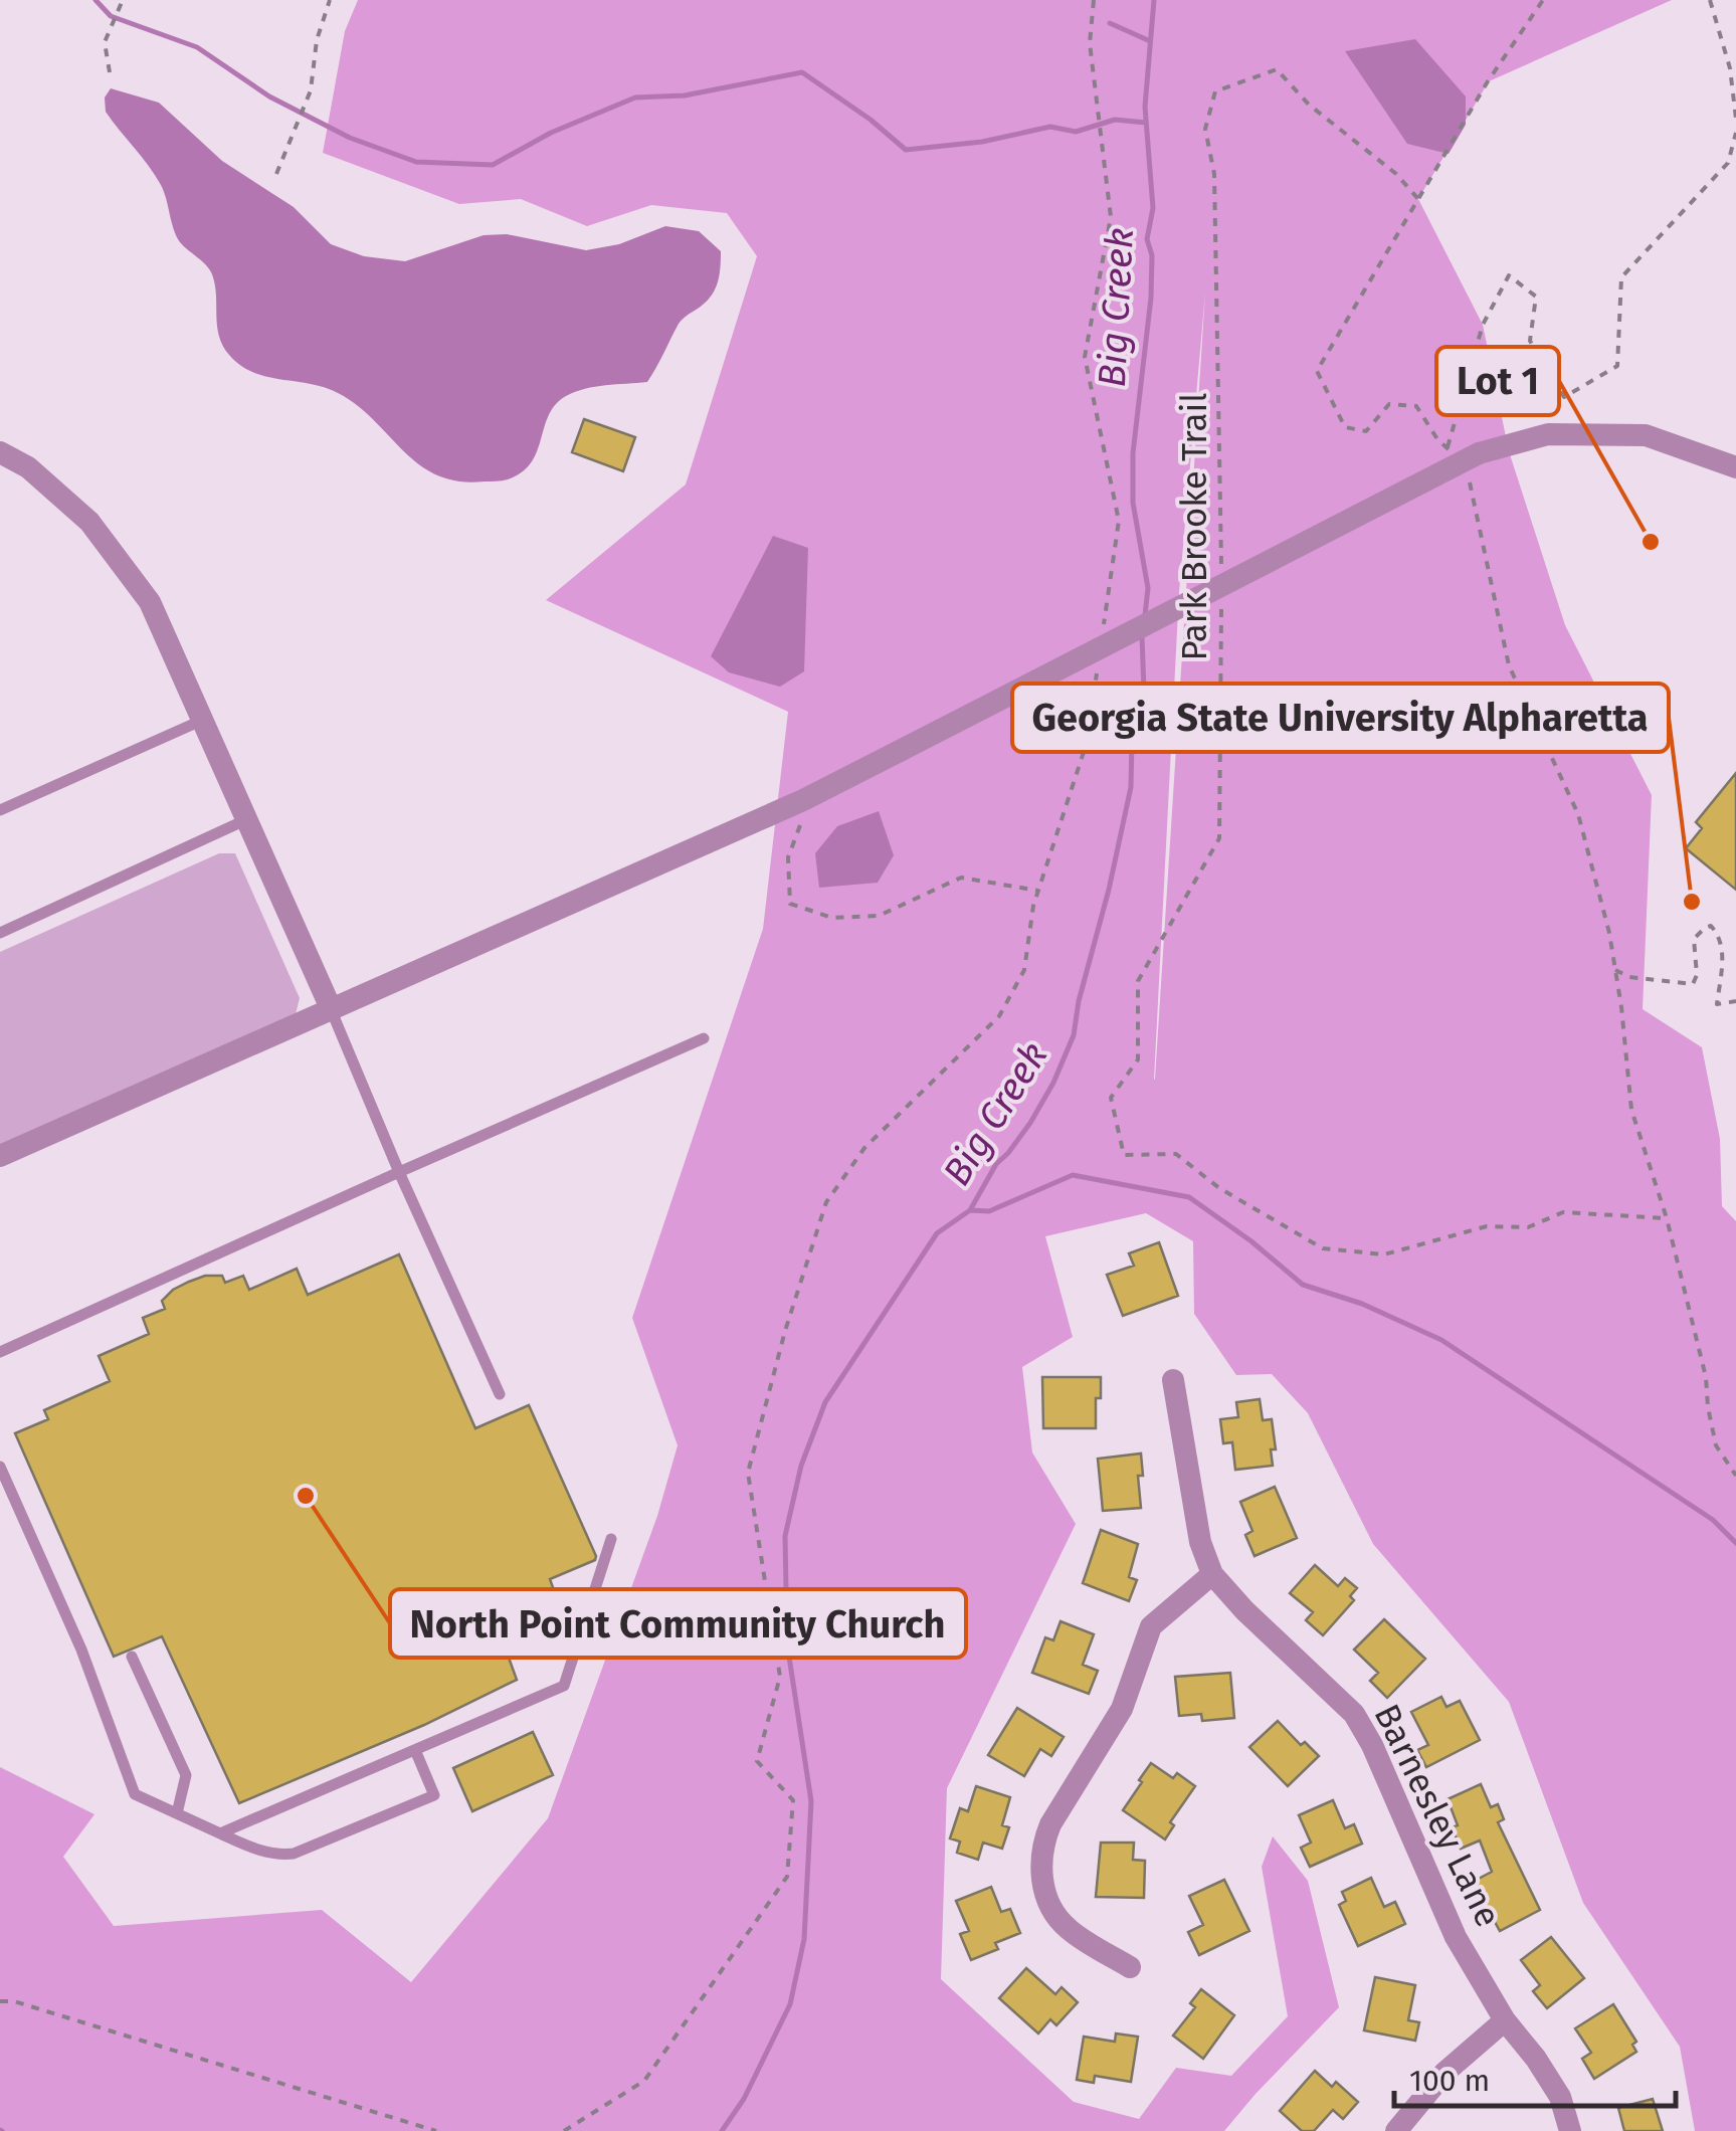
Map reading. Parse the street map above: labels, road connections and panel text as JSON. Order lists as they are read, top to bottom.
{
  "streets": {
    "street": ["Barnesley Lane"],
    "path": ["Park Brooke Trail"]
  },
  "water": ["Big Creek"],
  "places": ["Lot 1", "Georgia State University Alpharetta", "North Point Community Church"],
  "scale_bar": "100 m"
}
